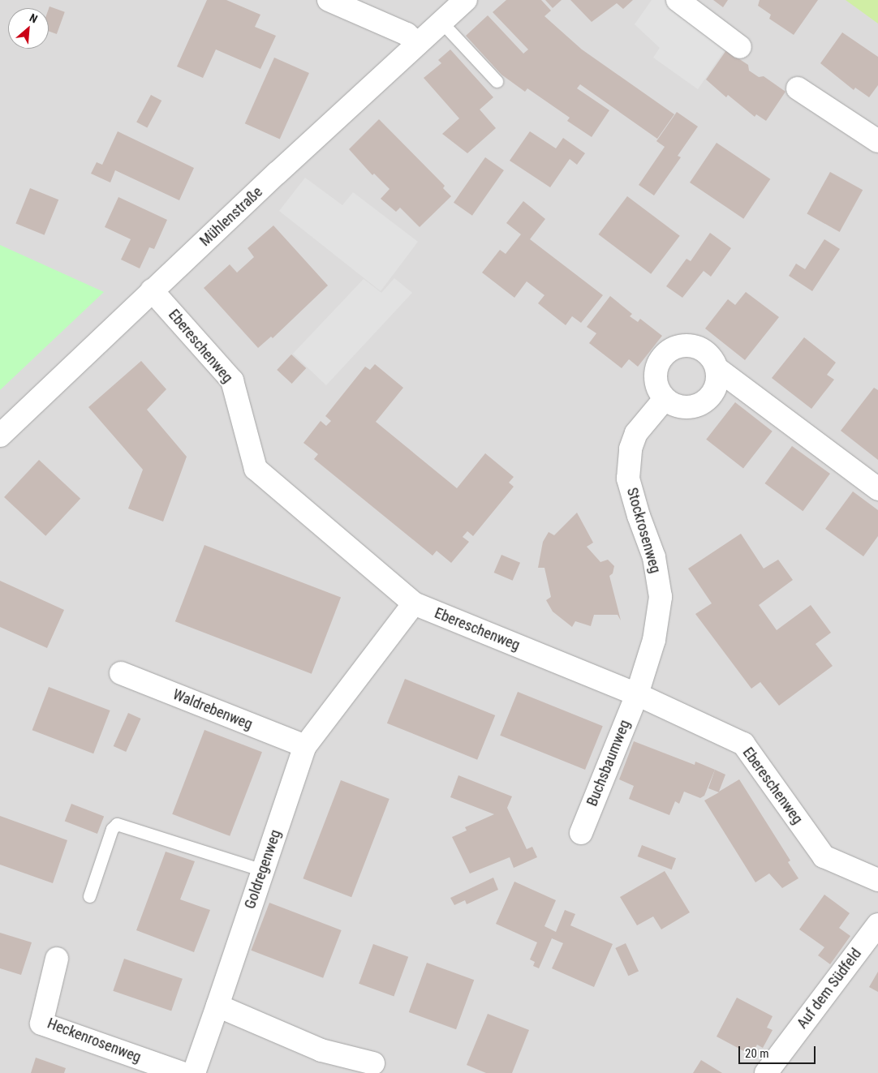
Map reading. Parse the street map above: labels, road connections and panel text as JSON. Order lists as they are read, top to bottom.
{
  "streets": {
    "street": [
      "Mühlenstraße",
      "Ebereschenweg",
      "Stockrosenweg",
      "Waldrebenweg",
      "Buchsbaumweg",
      "Goldregenweg",
      "Auf dem Südfeld",
      "Heckenrosenweg"
    ]
  },
  "crossings": [
    ["Mühlenstraße", "Ebereschenweg"],
    ["Ebereschenweg", "Stockrosenweg"],
    ["Ebereschenweg", "Buchsbaumweg"],
    ["Ebereschenweg", "Goldregenweg"],
    ["Stockrosenweg", "Buchsbaumweg"],
    ["Waldrebenweg", "Goldregenweg"]
  ],
  "scale_bar": "20 m",
  "north": "top right"
}
